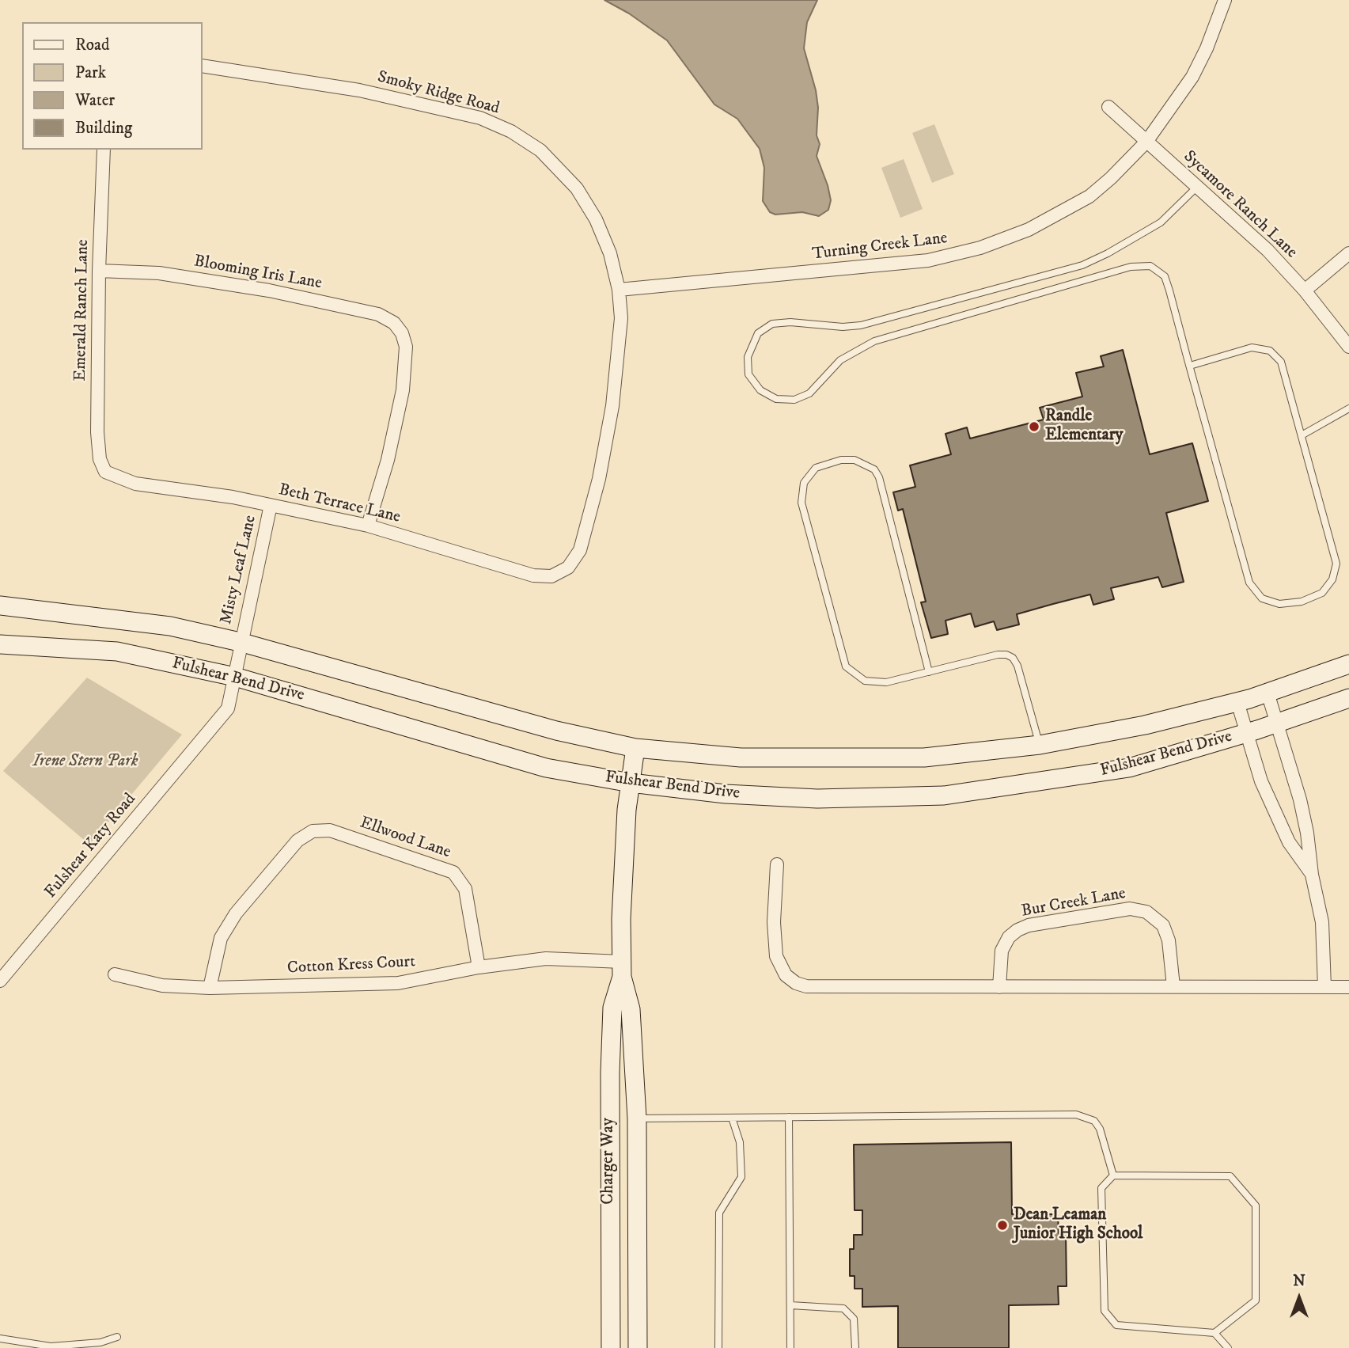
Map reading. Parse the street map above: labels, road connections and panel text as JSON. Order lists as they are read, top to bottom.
{
  "streets": {
    "street": [
      "Smoky Ridge Road",
      "Sycamore Ranch Lane",
      "Turning Creek Lane",
      "Blooming Iris Lane",
      "Emerald Ranch Lane",
      "Beth Terrace Lane",
      "Misty Leaf Lane",
      "Fulshear Bend Drive",
      "Ellwood Lane",
      "Fulshear Katy Road",
      "Bur Creek Lane",
      "Cotton Kress Court",
      "Charger Way"
    ]
  },
  "crossings": [
    ["Smoky Ridge Road", "Turning Creek Lane"],
    ["Smoky Ridge Road", "Beth Terrace Lane"],
    ["Sycamore Ranch Lane", "Turning Creek Lane"],
    ["Blooming Iris Lane", "Emerald Ranch Lane"],
    ["Blooming Iris Lane", "Beth Terrace Lane"],
    ["Emerald Ranch Lane", "Beth Terrace Lane"],
    ["Beth Terrace Lane", "Misty Leaf Lane"],
    ["Misty Leaf Lane", "Fulshear Bend Drive"],
    ["Misty Leaf Lane", "Fulshear Katy Road"],
    ["Fulshear Bend Drive", "Fulshear Katy Road"],
    ["Fulshear Bend Drive", "Charger Way"],
    ["Ellwood Lane", "Cotton Kress Court"],
    ["Cotton Kress Court", "Charger Way"]
  ],
  "parks": ["Irene Stern Park"],
  "places": ["Randle Elementary", "Dean Leaman Junior High School"],
  "legend": [
    "Road",
    "Park",
    "Water",
    "Building"
  ],
  "north": "top"
}
